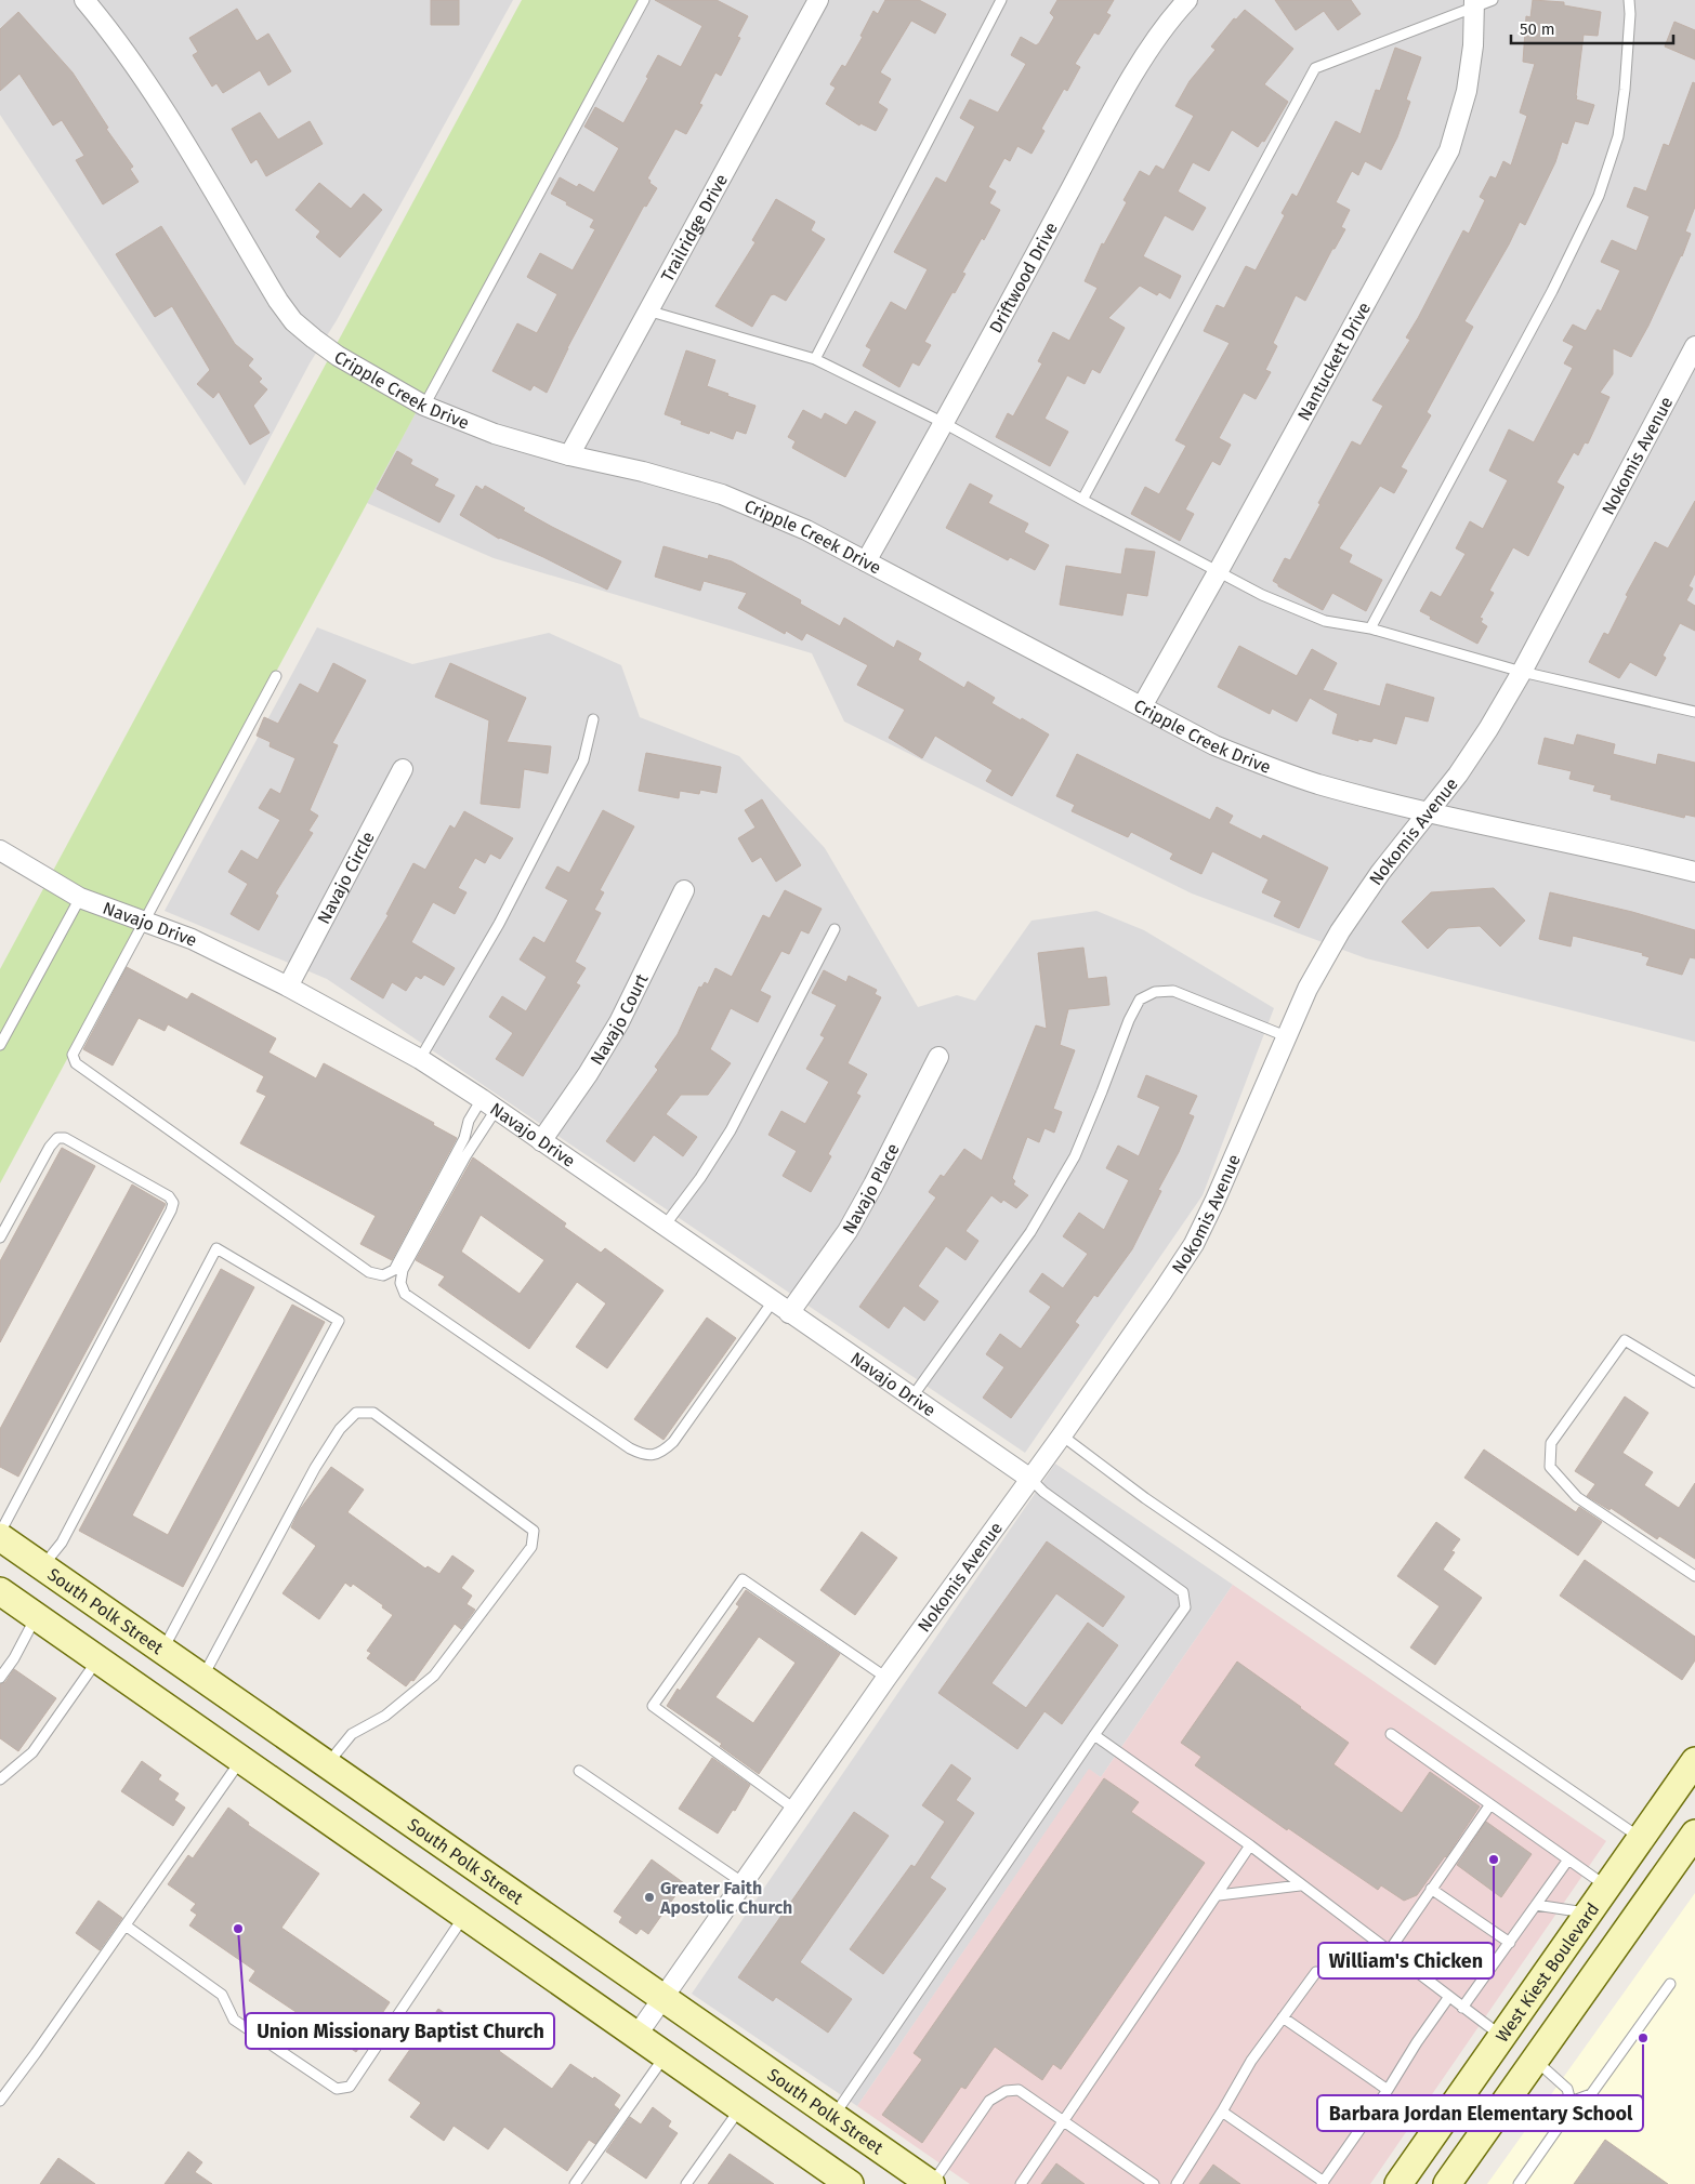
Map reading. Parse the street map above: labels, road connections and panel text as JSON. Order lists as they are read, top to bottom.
{
  "streets": {
    "main road": ["South Polk Street", "West Kiest Boulevard"],
    "street": [
      "Trailridge Drive",
      "Driftwood Drive",
      "Nantuckett Drive",
      "Cripple Creek Drive",
      "Nokomis Avenue",
      "Navajo Circle",
      "Navajo Drive",
      "Navajo Court",
      "Navajo Place"
    ]
  },
  "crossings": [
    ["Trailridge Drive", "Cripple Creek Drive"],
    ["Driftwood Drive", "Cripple Creek Drive"],
    ["Nantuckett Drive", "Cripple Creek Drive"],
    ["Cripple Creek Drive", "Nokomis Avenue"],
    ["Nokomis Avenue", "Navajo Drive"],
    ["Nokomis Avenue", "South Polk Street"],
    ["Navajo Circle", "Navajo Drive"],
    ["Navajo Drive", "Navajo Court"],
    ["Navajo Drive", "Navajo Place"]
  ],
  "places": [
    "William's Chicken",
    "Greater Faith Apostolic Church",
    "Union Missionary Baptist Church",
    "Barbara Jordan Elementary School"
  ],
  "scale_bar": "50 m"
}
